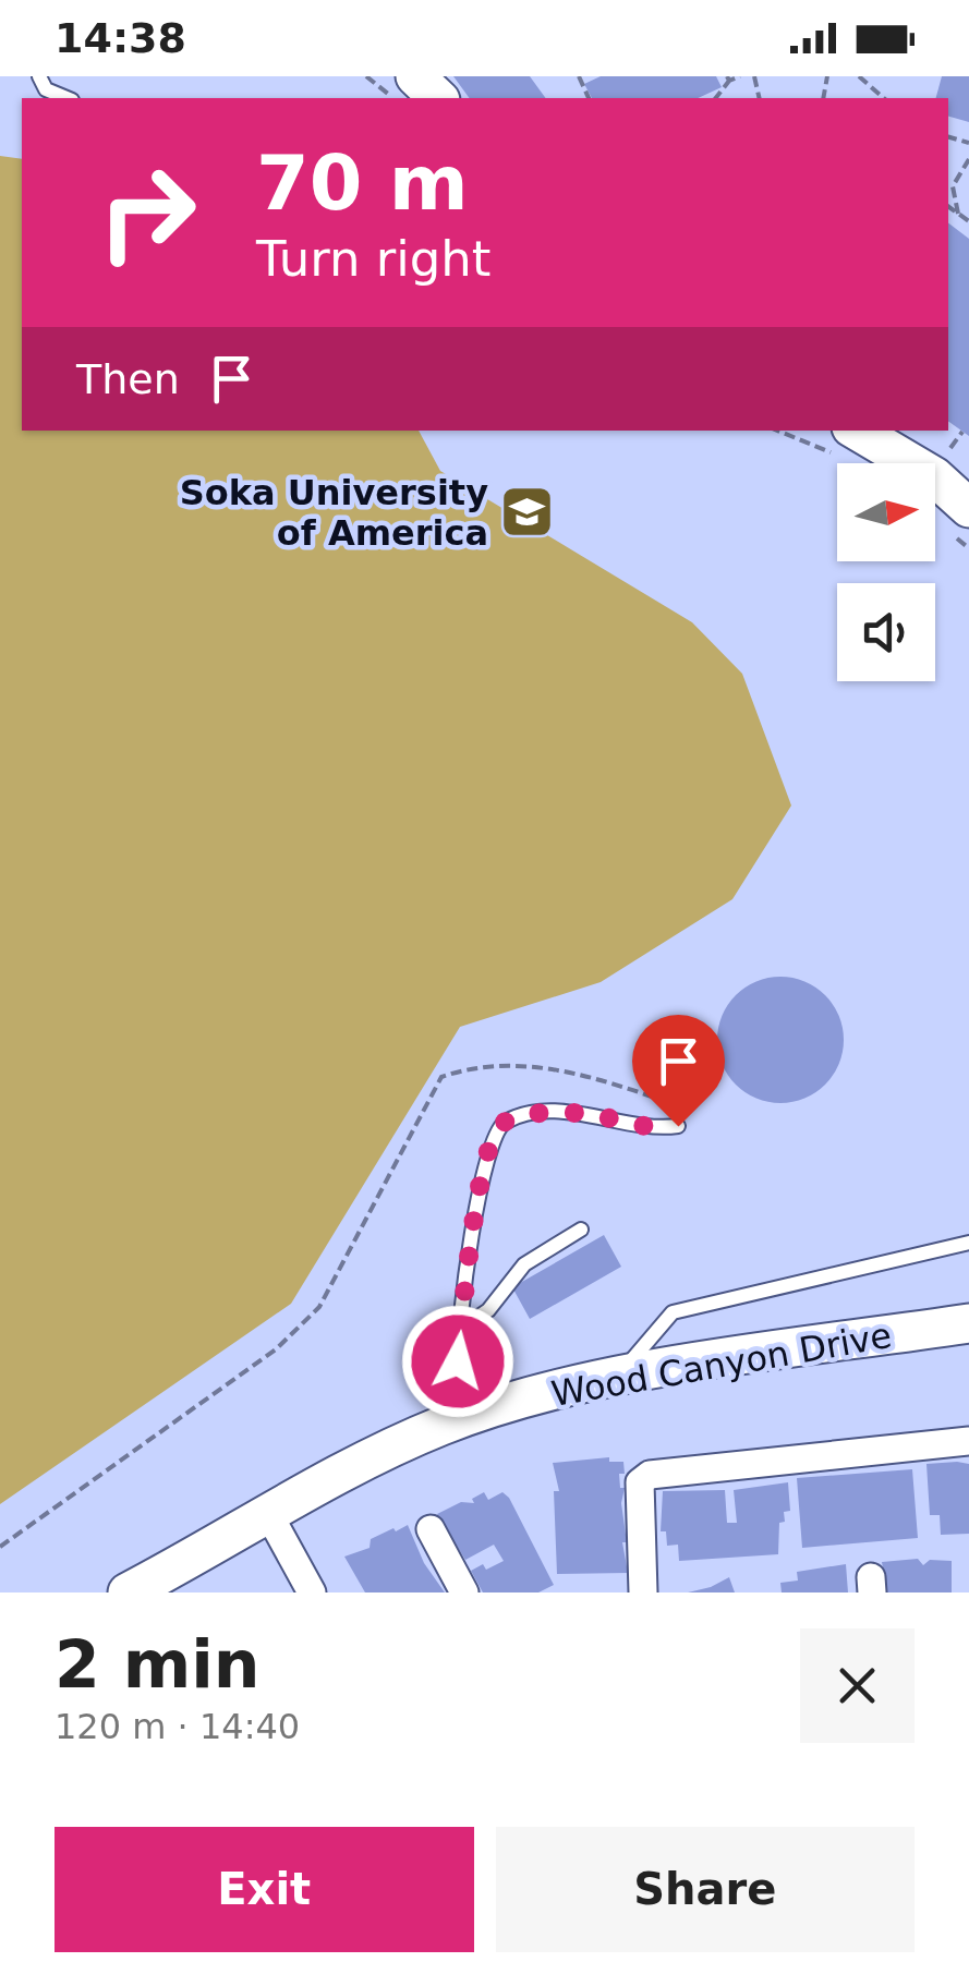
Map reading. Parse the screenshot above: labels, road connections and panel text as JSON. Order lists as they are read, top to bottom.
{
  "streets": {
    "main road": ["Wood Canyon Drive"]
  },
  "places": {
    "school or university": ["Soka University of America"]
  },
  "north": "right",
  "page": {
    "status": "14:38",
    "turn": ["70 m", "Turn right"],
    "then": "Then",
    "heading": ["2 min", "120 m · 14:40"],
    "buttons": ["Exit", "Share"]
  }
}
